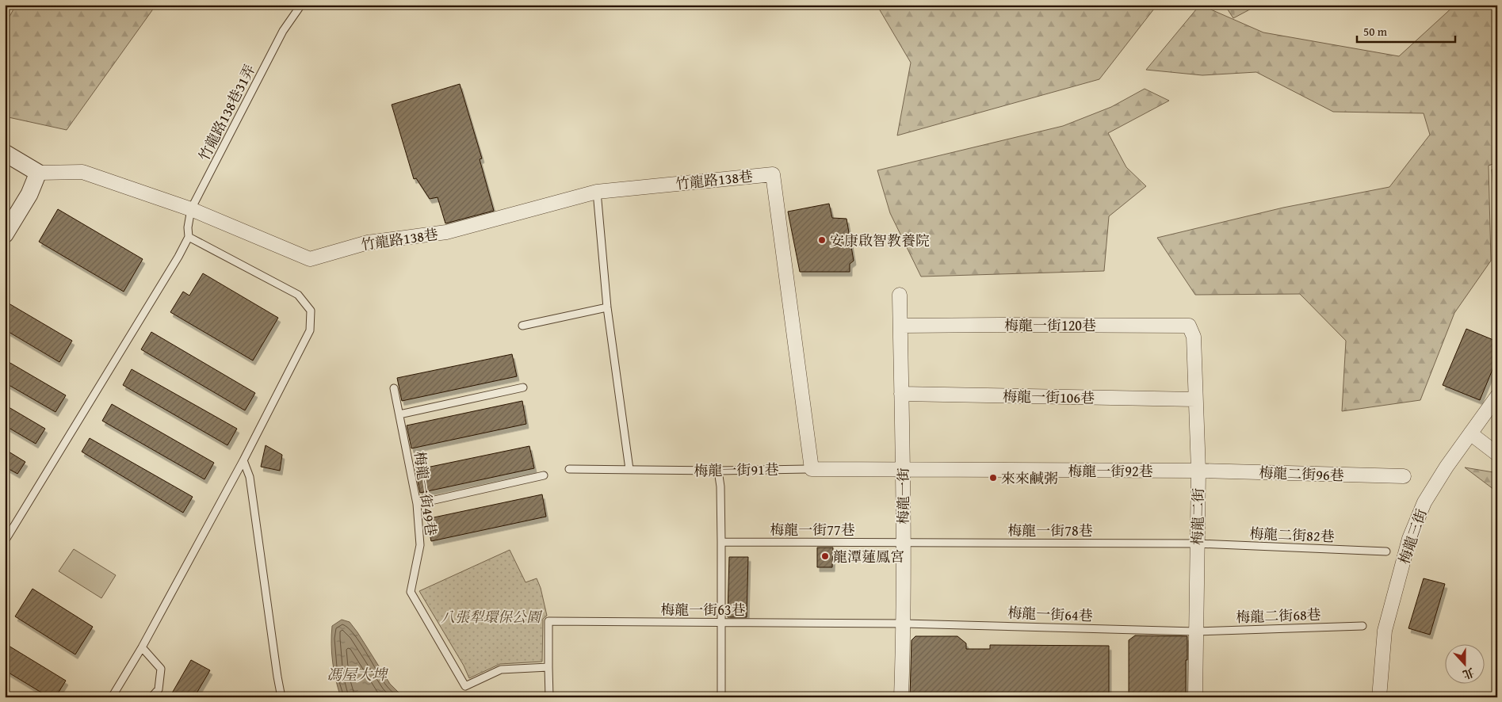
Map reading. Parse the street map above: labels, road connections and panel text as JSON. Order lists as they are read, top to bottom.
{
  "streets": {
    "street": [
      "竹龍路138巷",
      "梅龍一街120巷",
      "梅龍一街106巷",
      "梅龍一街91巷",
      "梅龍一街92巷",
      "梅龍二街96巷",
      "梅龍一街",
      "梅龍二街",
      "梅龍三街"
    ],
    "lane": [
      "竹龍路138巷31弄",
      "梅龍一街49巷",
      "梅龍一街77巷",
      "梅龍一街78巷",
      "梅龍二街82巷",
      "梅龍一街63巷",
      "梅龍一街64巷",
      "梅龍二街68巷"
    ]
  },
  "crossings": [
    ["竹龍路138巷31弄", "竹龍路138巷"],
    ["竹龍路138巷", "梅龍一街91巷"],
    ["梅龍一街120巷", "梅龍一街"],
    ["梅龍一街120巷", "梅龍二街"],
    ["梅龍一街106巷", "梅龍一街"],
    ["梅龍一街106巷", "梅龍二街"],
    ["梅龍一街91巷", "梅龍一街92巷"],
    ["梅龍一街91巷", "梅龍一街"],
    ["梅龍一街92巷", "梅龍二街96巷"],
    ["梅龍一街92巷", "梅龍一街"],
    ["梅龍一街92巷", "梅龍二街"],
    ["梅龍二街96巷", "梅龍二街"],
    ["梅龍一街49巷", "梅龍一街63巷"],
    ["梅龍一街", "梅龍一街77巷"],
    ["梅龍一街", "梅龍一街78巷"],
    ["梅龍一街", "梅龍一街63巷"],
    ["梅龍一街", "梅龍一街64巷"],
    ["梅龍二街", "梅龍一街78巷"],
    ["梅龍二街", "梅龍二街82巷"],
    ["梅龍二街", "梅龍一街64巷"],
    ["梅龍二街", "梅龍二街68巷"],
    ["梅龍一街77巷", "梅龍一街78巷"],
    ["梅龍一街78巷", "梅龍二街82巷"],
    ["梅龍一街63巷", "梅龍一街64巷"],
    ["梅龍一街64巷", "梅龍二街68巷"]
  ],
  "water": ["馮屋大埤"],
  "parks": ["八張犁環保公園"],
  "places": ["安康啟智教養院", "來來鹹粥", "龍潭蓮鳳宮"],
  "scale_bar": "50 m",
  "north": "bottom"
}
